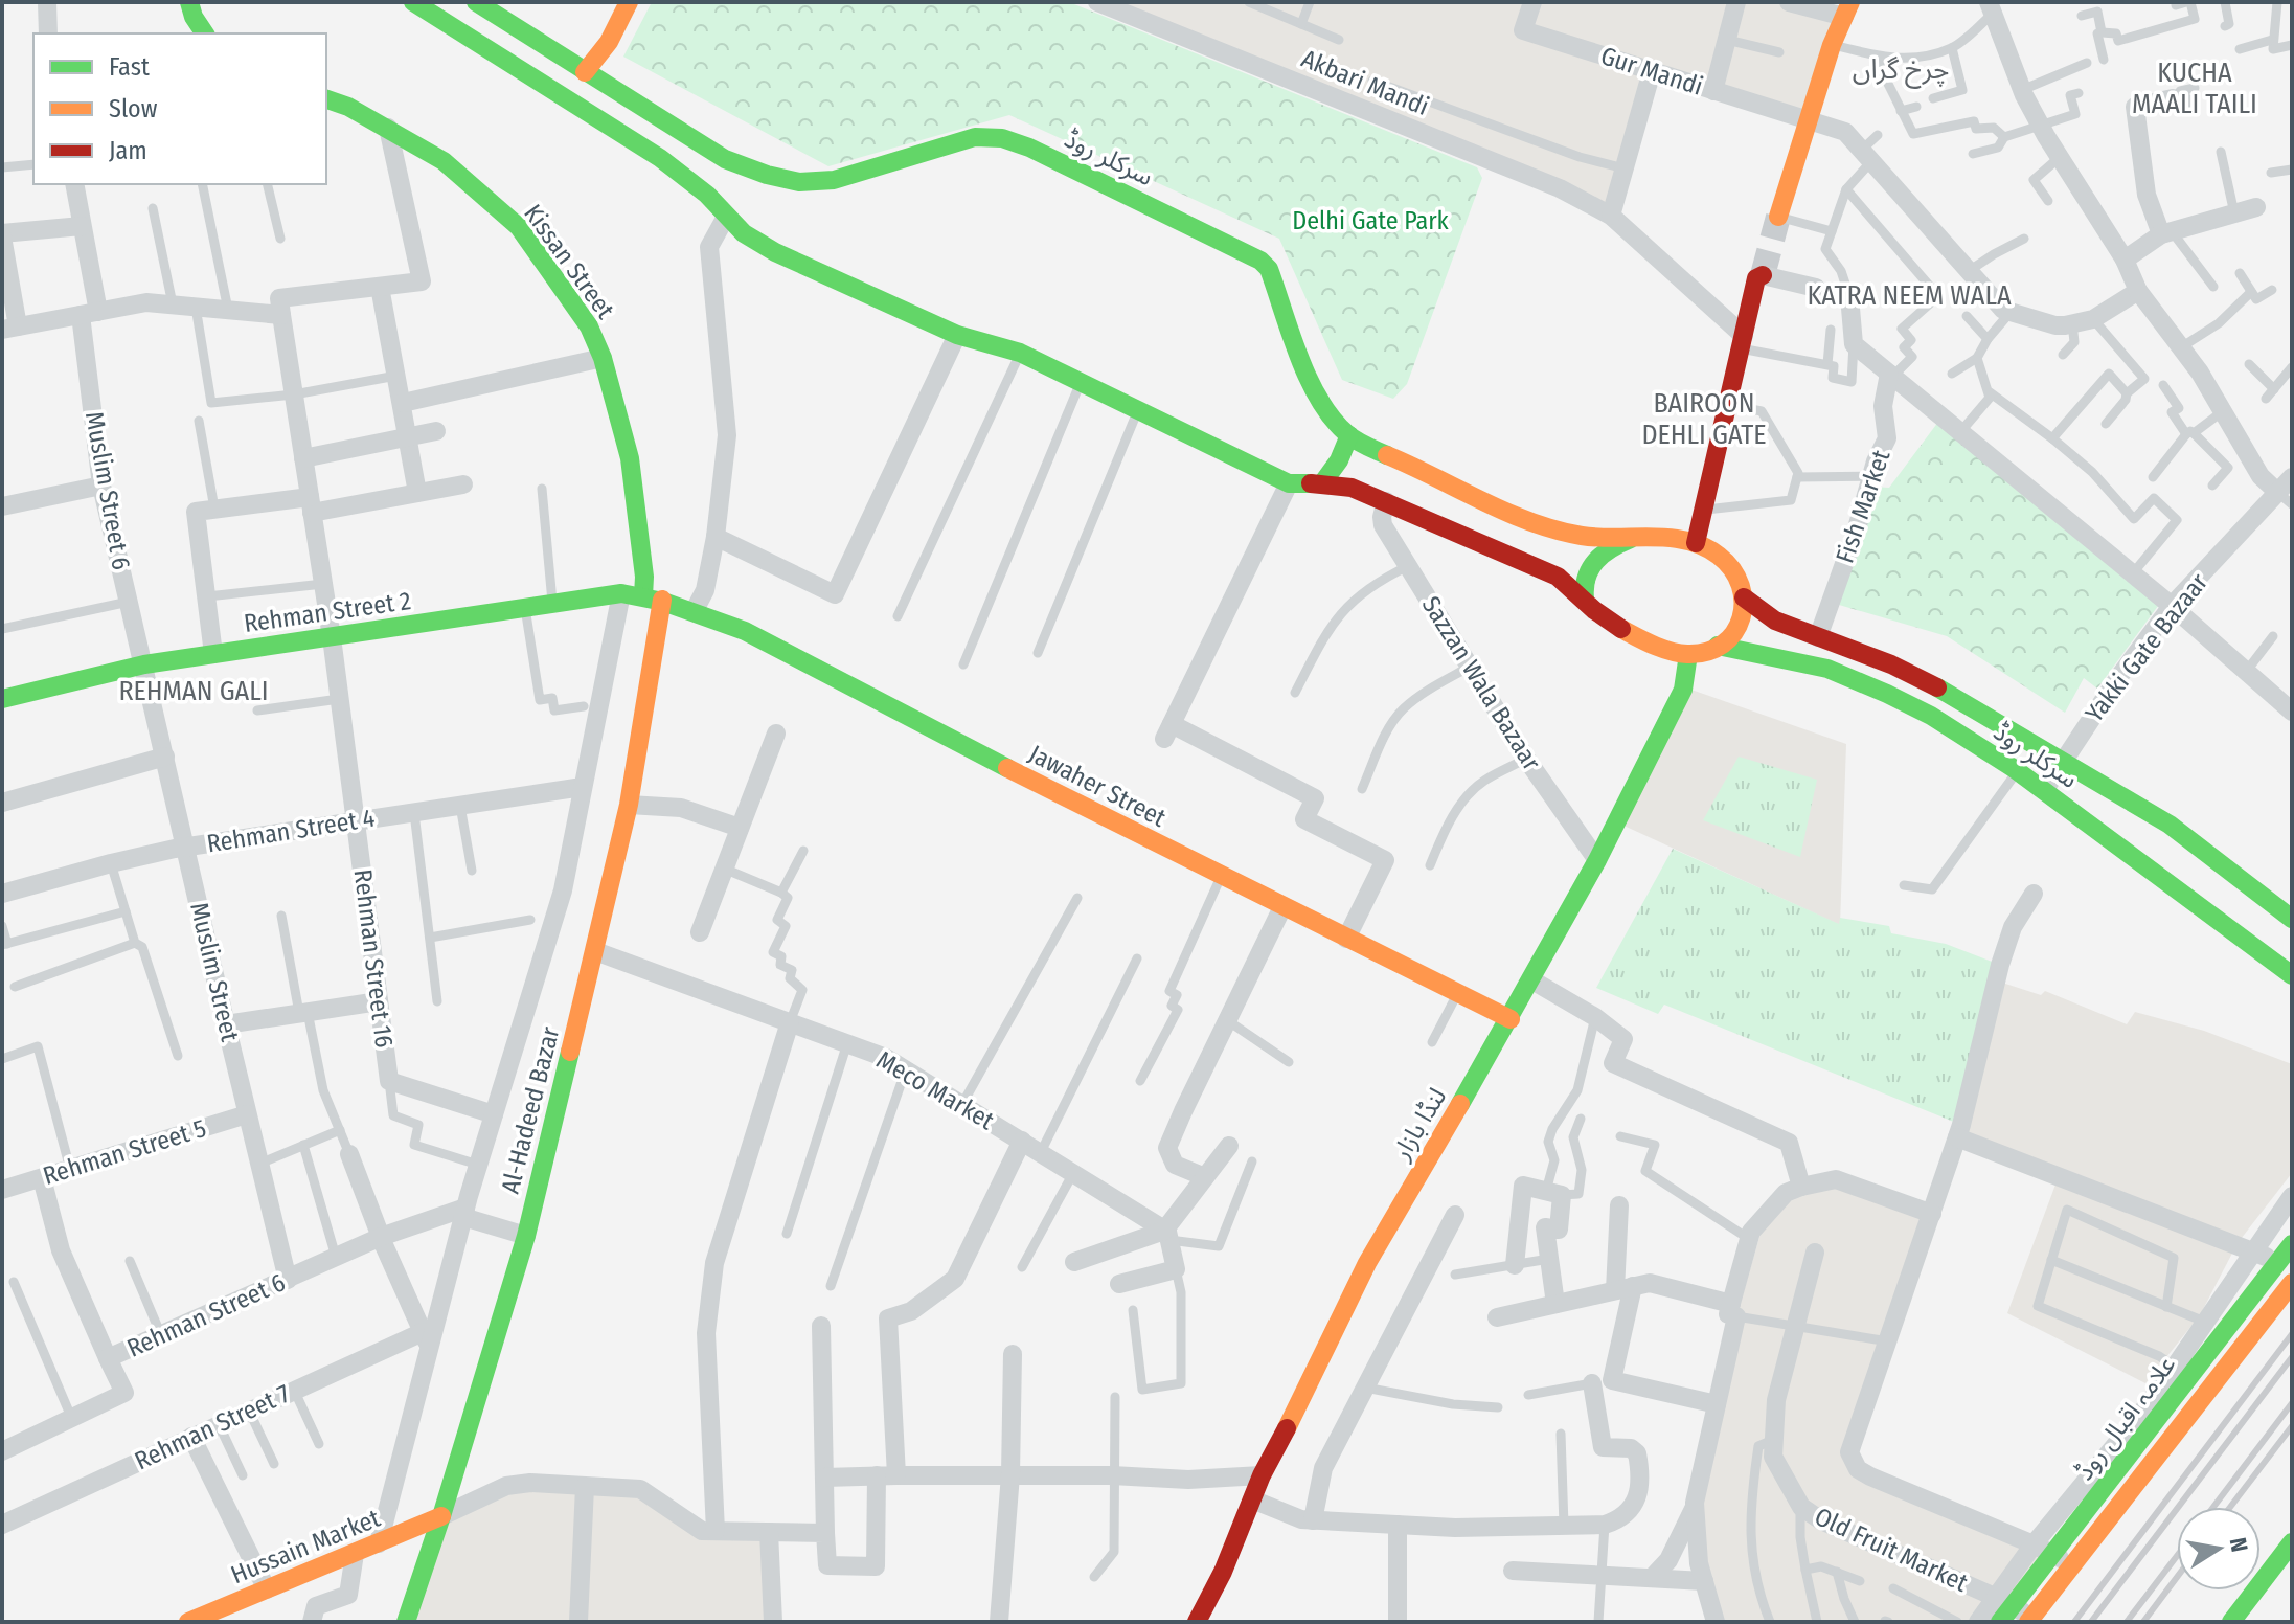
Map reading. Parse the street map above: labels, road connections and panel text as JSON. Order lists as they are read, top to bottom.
{
  "streets": {
    "main road": [
      "سرکلر روڈ",
      "Kissan Street",
      "Rehman Street 2",
      "Jawaher Street",
      "Al-Hadeed Bazar",
      "لنڈا بازار",
      "علامہ اقبال روڈ",
      "Hussain Market"
    ],
    "street": [
      "Gur Mandi",
      "Akbari Mandi",
      "Muslim Street 6",
      "Fish Market",
      "Yakki Gate Bazaar",
      "Sazzan Wala Bazaar",
      "Rehman Street 4",
      "Rehman Street 16",
      "Muslim Street",
      "Meco Market",
      "Rehman Street 5",
      "Rehman Street 6",
      "Rehman Street 7",
      "Old Fruit Market"
    ]
  },
  "crossings": [
    ["سرکلر روڈ", "Fish Market"],
    ["سرکلر روڈ", "Yakki Gate Bazaar"],
    ["سرکلر روڈ", "لنڈا بازار"],
    ["Kissan Street", "Rehman Street 2"],
    ["Kissan Street", "Jawaher Street"],
    ["Kissan Street", "Al-Hadeed Bazar"],
    ["Muslim Street 6", "Rehman Street 2"],
    ["Muslim Street 6", "Muslim Street"],
    ["Rehman Street 2", "Jawaher Street"],
    ["Rehman Street 2", "Rehman Street 16"],
    ["Rehman Street 2", "Muslim Street"],
    ["Rehman Street 2", "Al-Hadeed Bazar"],
    ["Sazzan Wala Bazaar", "لنڈا بازار"],
    ["Jawaher Street", "Al-Hadeed Bazar"],
    ["Jawaher Street", "لنڈا بازار"],
    ["Rehman Street 4", "Rehman Street 16"],
    ["Rehman Street 4", "Muslim Street"],
    ["Muslim Street", "Rehman Street 5"],
    ["Muslim Street", "Rehman Street 6"],
    ["Meco Market", "Al-Hadeed Bazar"],
    ["Al-Hadeed Bazar", "Hussain Market"]
  ],
  "districts": [
    "چرخ گراں",
    "KUCHA MAALI TAILI",
    "KATRA NEEM WALA",
    "BAIROON DEHLI GATE",
    "REHMAN GALI"
  ],
  "parks": ["Delhi Gate Park"],
  "legend": ["Fast", "Slow", "Jam"],
  "north": "right"
}
